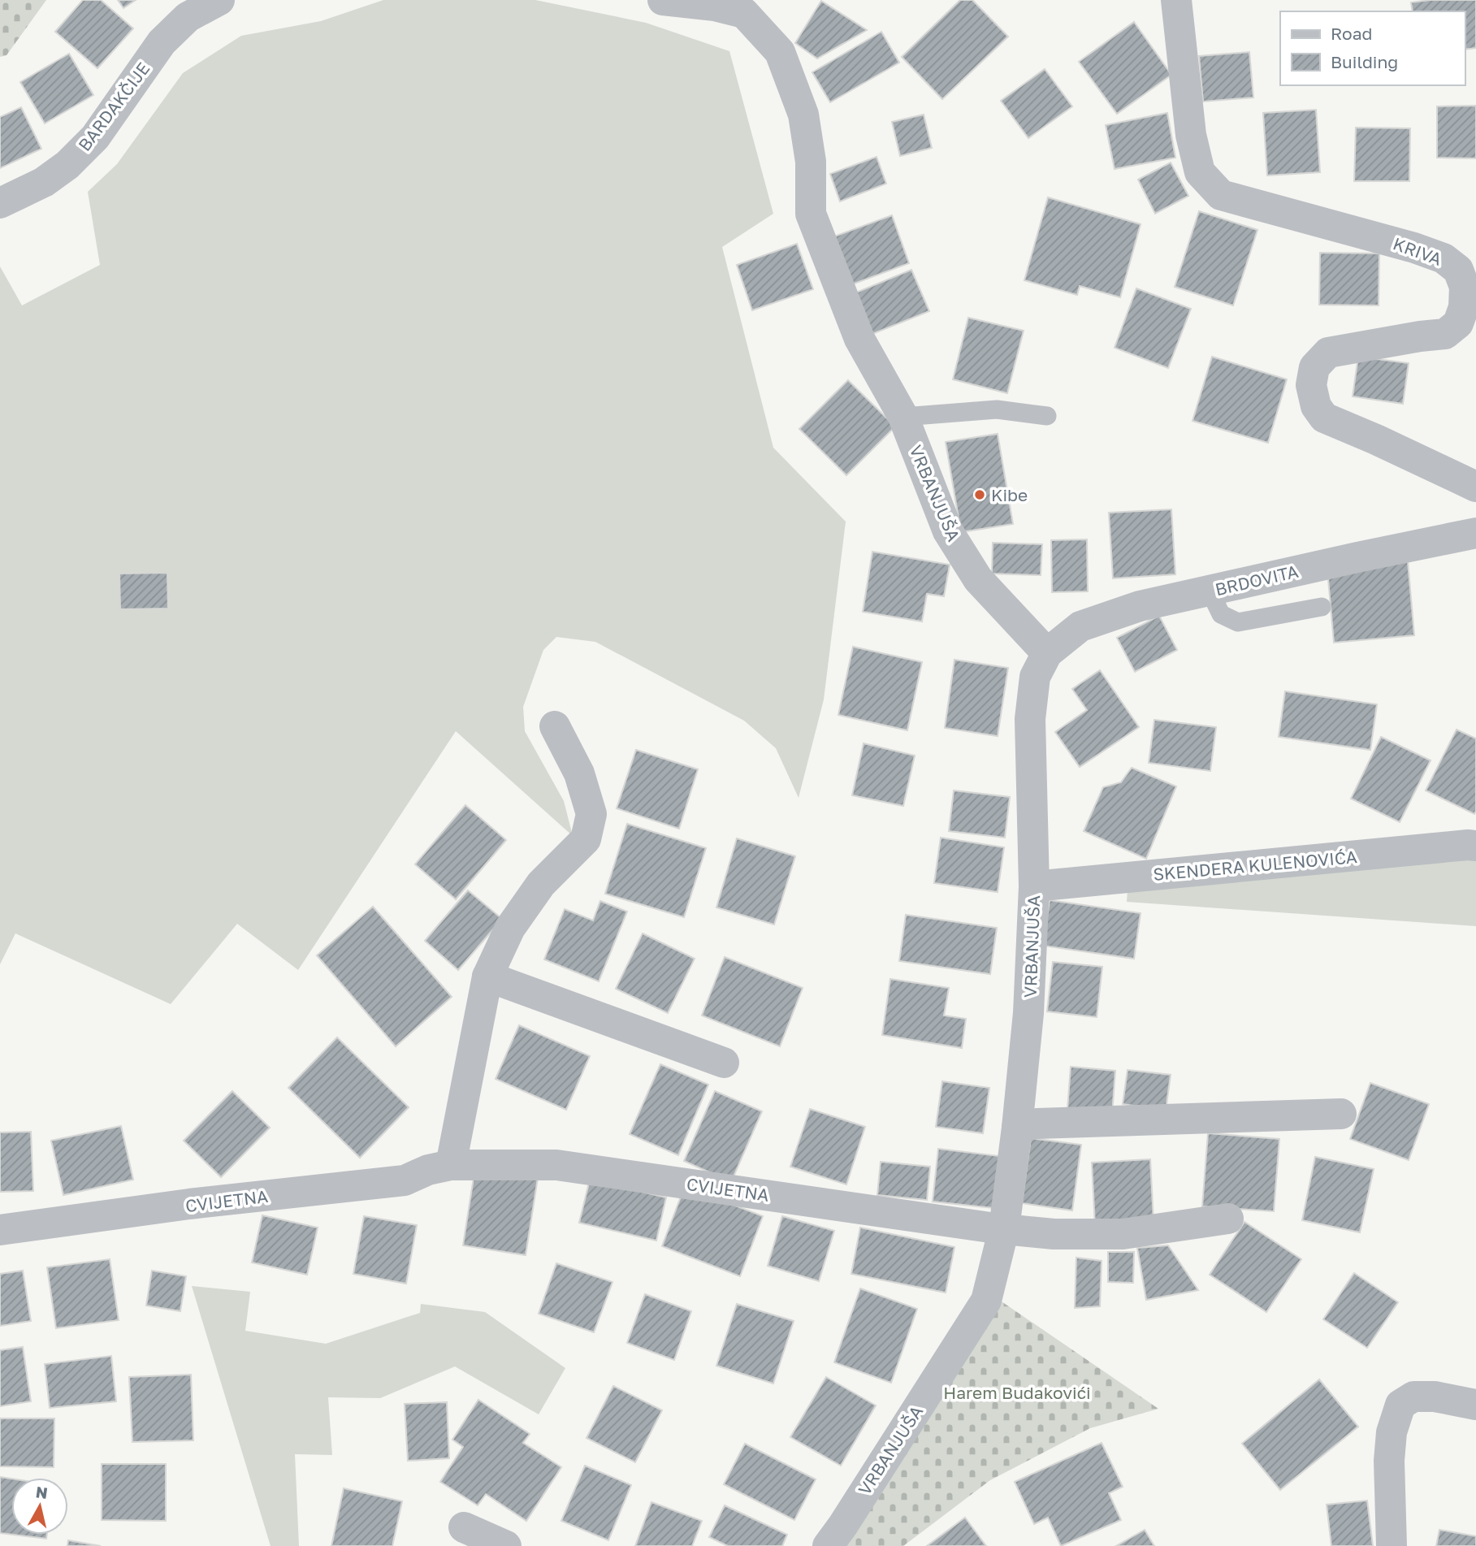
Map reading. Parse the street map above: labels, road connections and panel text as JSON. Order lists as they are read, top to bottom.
{
  "streets": {
    "street": [
      "BARDAKČIJE",
      "KRIVA",
      "VRBANJUŠA",
      "BRDOVITA",
      "SKENDERA KULENOVIĆA",
      "CVIJETNA"
    ]
  },
  "crossings": [
    ["VRBANJUŠA", "BRDOVITA"],
    ["VRBANJUŠA", "SKENDERA KULENOVIĆA"],
    ["VRBANJUŠA", "CVIJETNA"]
  ],
  "parks": ["Harem Budakovići"],
  "places": ["Kibe"],
  "legend": ["Road", "Building"],
  "north": "top"
}
